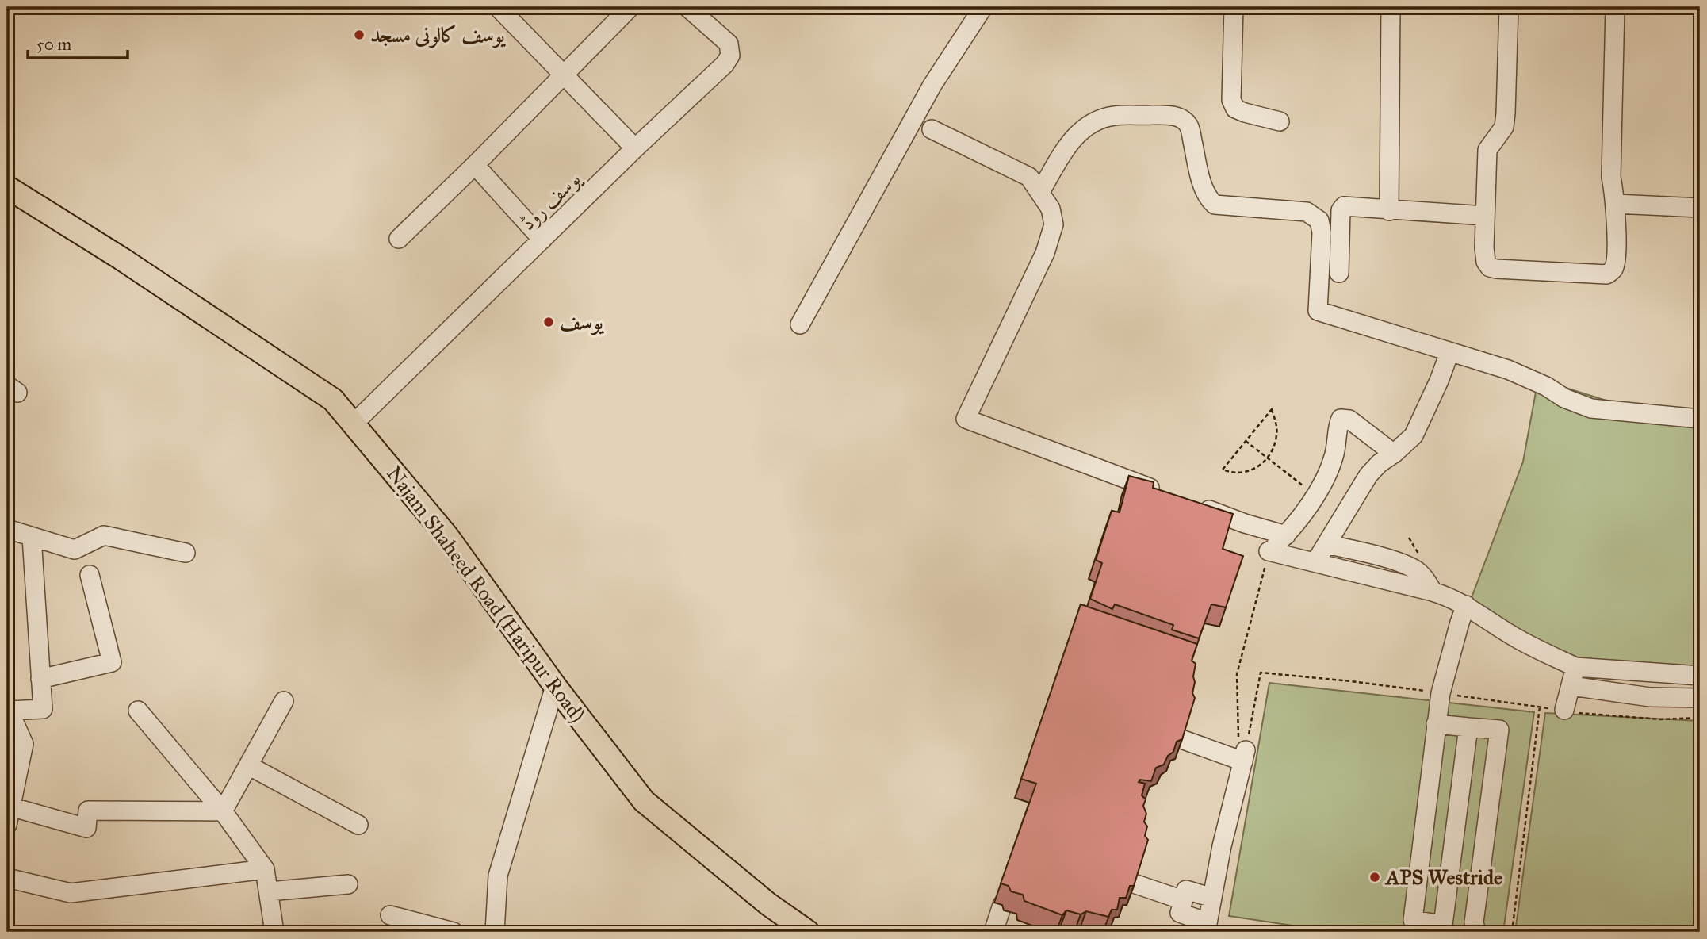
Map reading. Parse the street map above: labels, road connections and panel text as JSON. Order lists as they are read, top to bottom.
{
  "streets": {
    "main road": ["Najam Shaheed Road (Haripur Road)"],
    "street": ["یوسف روڈ"]
  },
  "crossings": [
    ["یوسف روڈ", "Najam Shaheed Road (Haripur Road)"]
  ],
  "places": ["یوسف کالونی مسجد", "یوسف", "APS Westride"],
  "scale_bar": "50 m"
}
